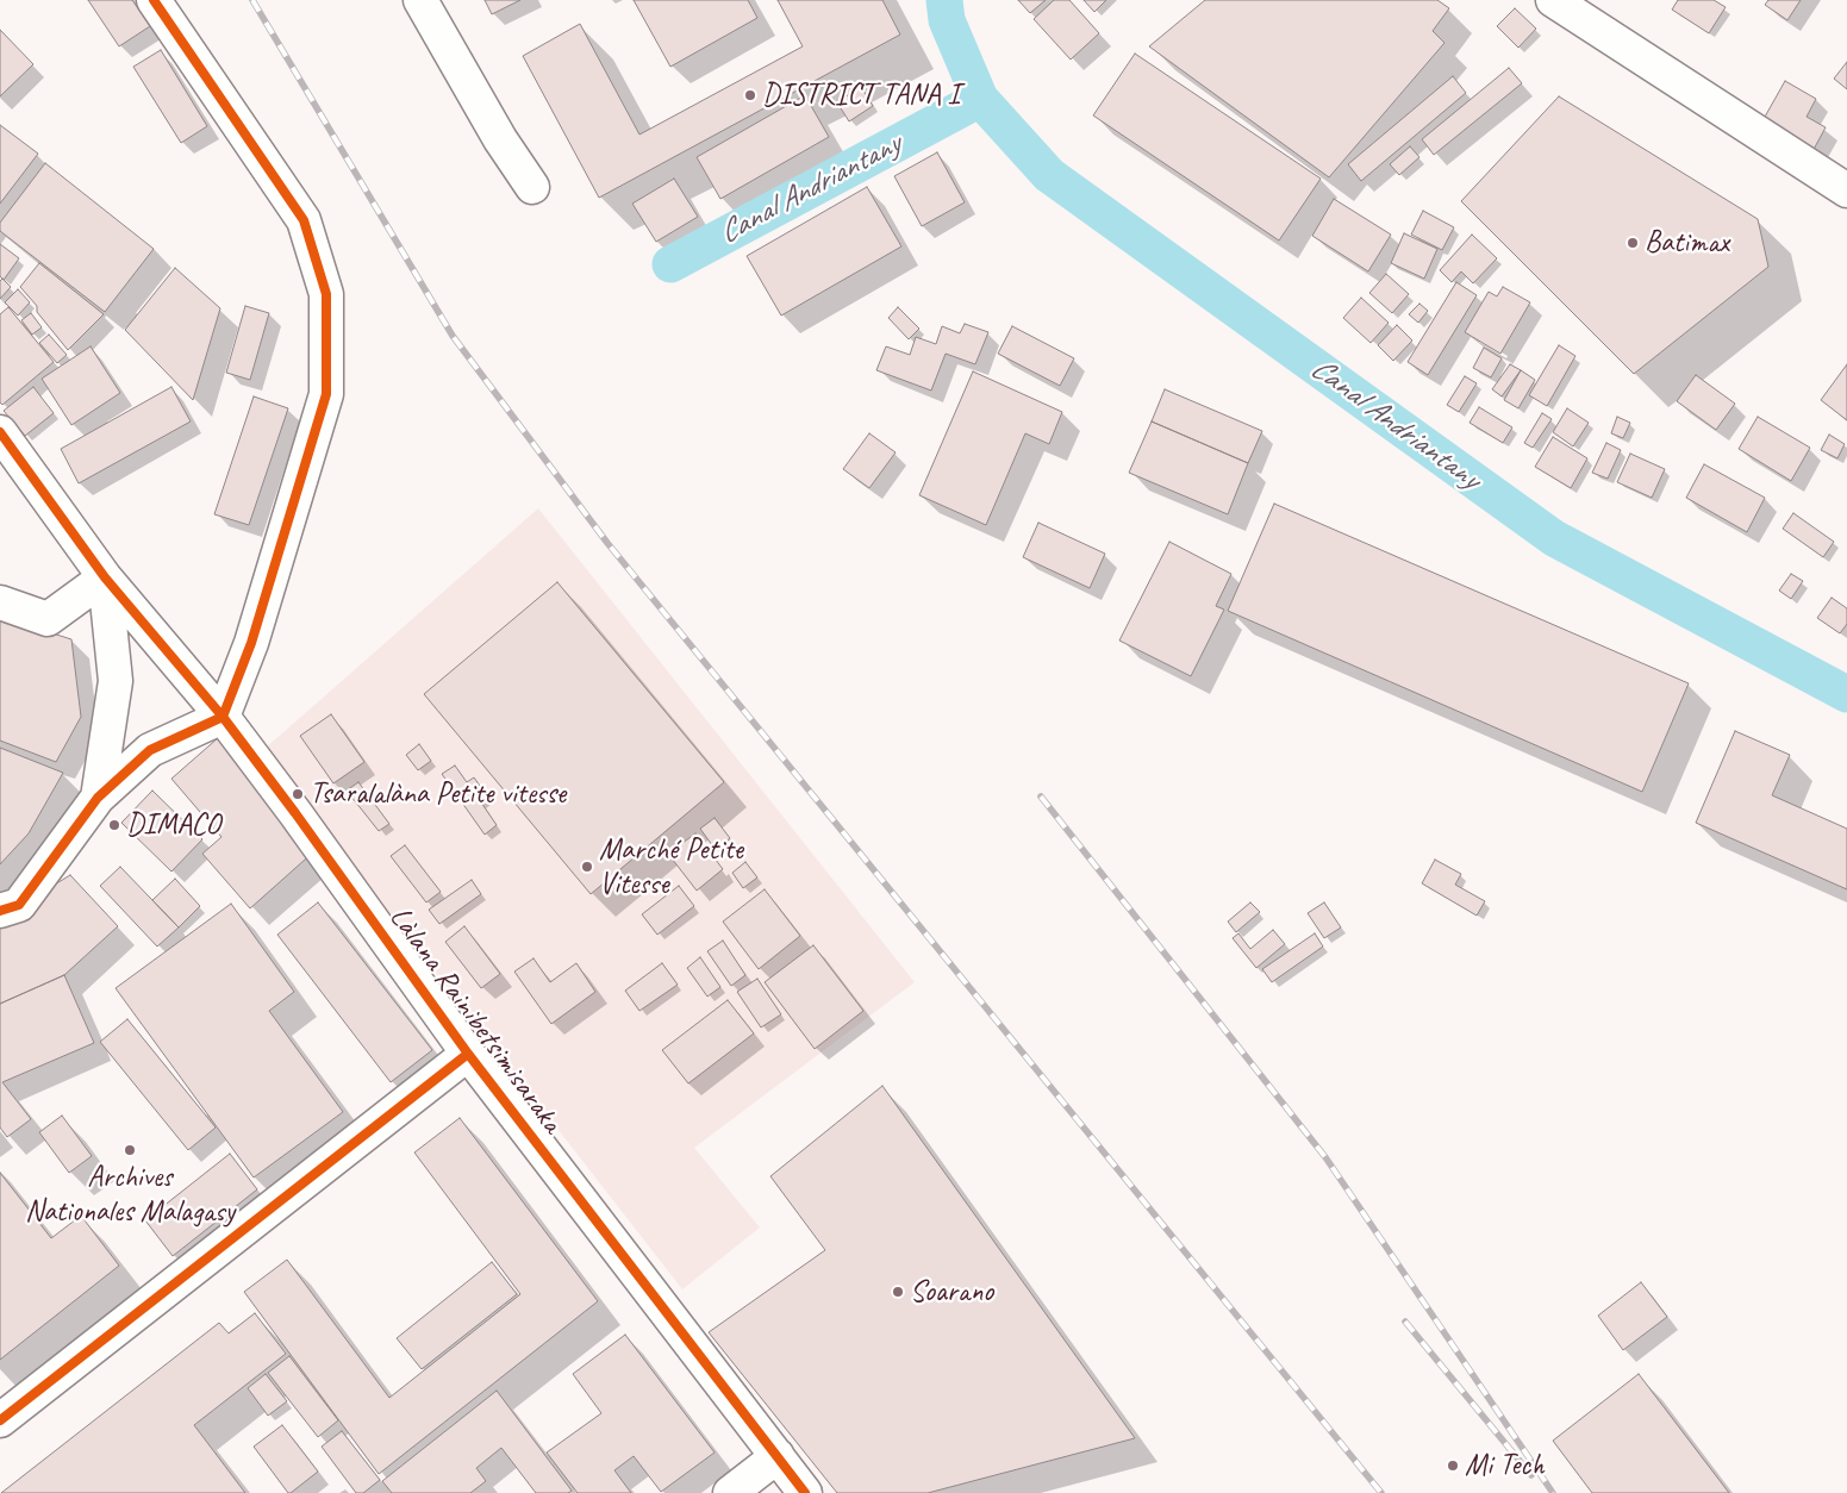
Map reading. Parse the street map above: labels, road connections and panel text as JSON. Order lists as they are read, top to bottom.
{
  "streets": {
    "street": ["Làlana Rainibetsimisaraka"]
  },
  "water": ["Canal Andriantany"],
  "places": [
    "DISTRICT TANA I",
    "Batimax",
    "Tsaralalàna Petite vitesse",
    "DIMACO",
    "Marché Petite Vitesse",
    "Archives Nationales Malagasy",
    "Soarano",
    "Mi Tech"
  ]
}
